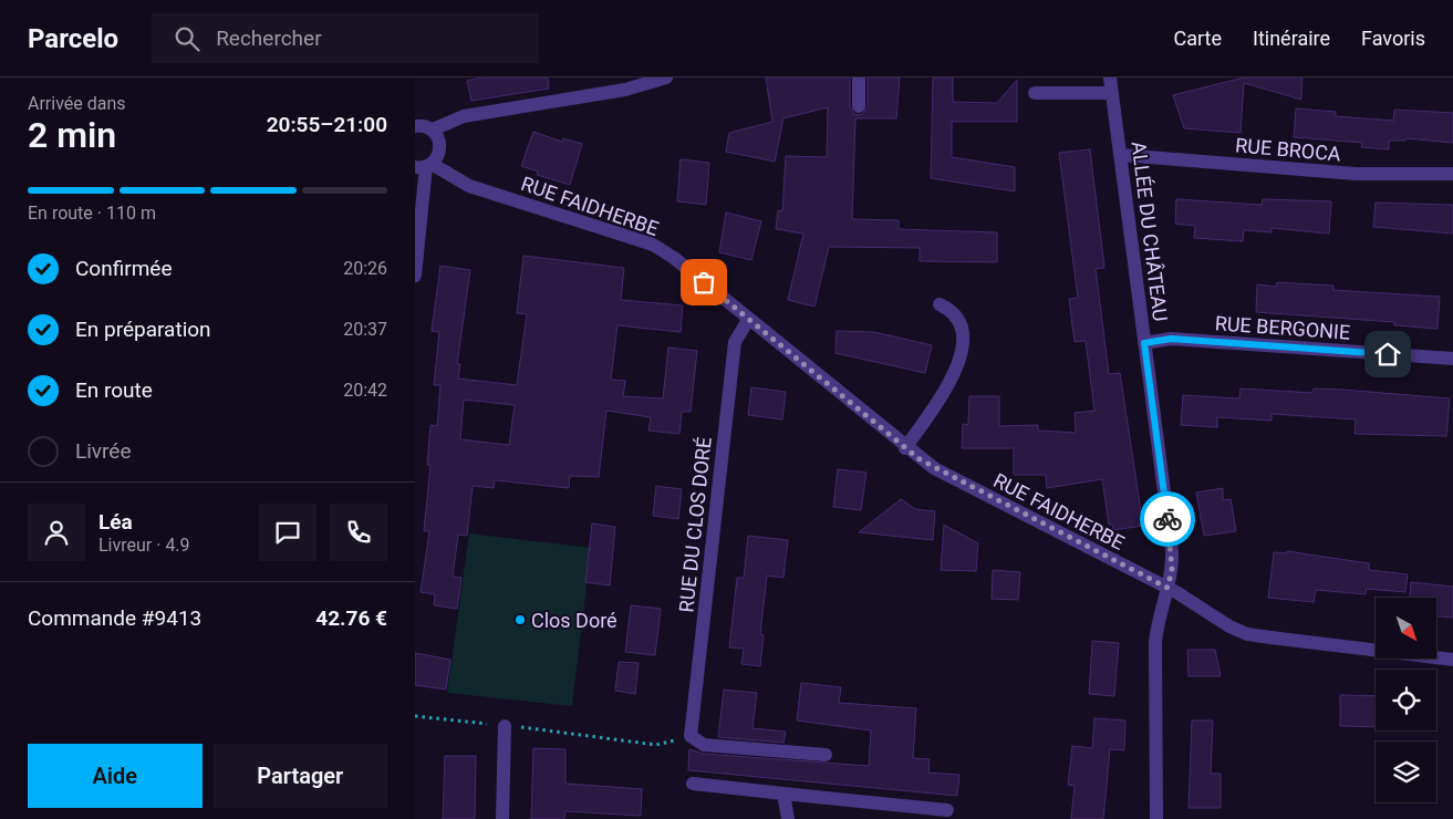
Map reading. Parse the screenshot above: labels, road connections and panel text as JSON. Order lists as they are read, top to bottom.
{
  "streets": {
    "street": [
      "RUE BROCA",
      "RUE FAIDHERBE",
      "ALLÉE DU CHÂTEAU",
      "RUE BERGONIE",
      "RUE DU CLOS DORÉ"
    ]
  },
  "crossings": [
    ["RUE BROCA", "ALLÉE DU CHÂTEAU"],
    ["RUE FAIDHERBE", "ALLÉE DU CHÂTEAU"],
    ["RUE FAIDHERBE", "RUE DU CLOS DORÉ"],
    ["ALLÉE DU CHÂTEAU", "RUE BERGONIE"]
  ],
  "places": ["Clos Doré"],
  "north": "bottom right",
  "page": {
    "header": "Parcelo",
    "search": "Rechercher",
    "nav": ["Carte", "Itinéraire", "Favoris"],
    "heading": ["2 min", "Arrivée dans", "20:55–21:00"],
    "panel": [
      "Léa",
      "Livreur · 4.9",
      "Commande #9413",
      "42.76 €"
    ],
    "bar": "En route · 110 m",
    "list": [
      ["Confirmée", "20:26"],
      ["En préparation", "20:37"],
      ["En route", "20:42"],
      "Livrée"
    ],
    "buttons": ["Aide", "Partager"]
  }
}
